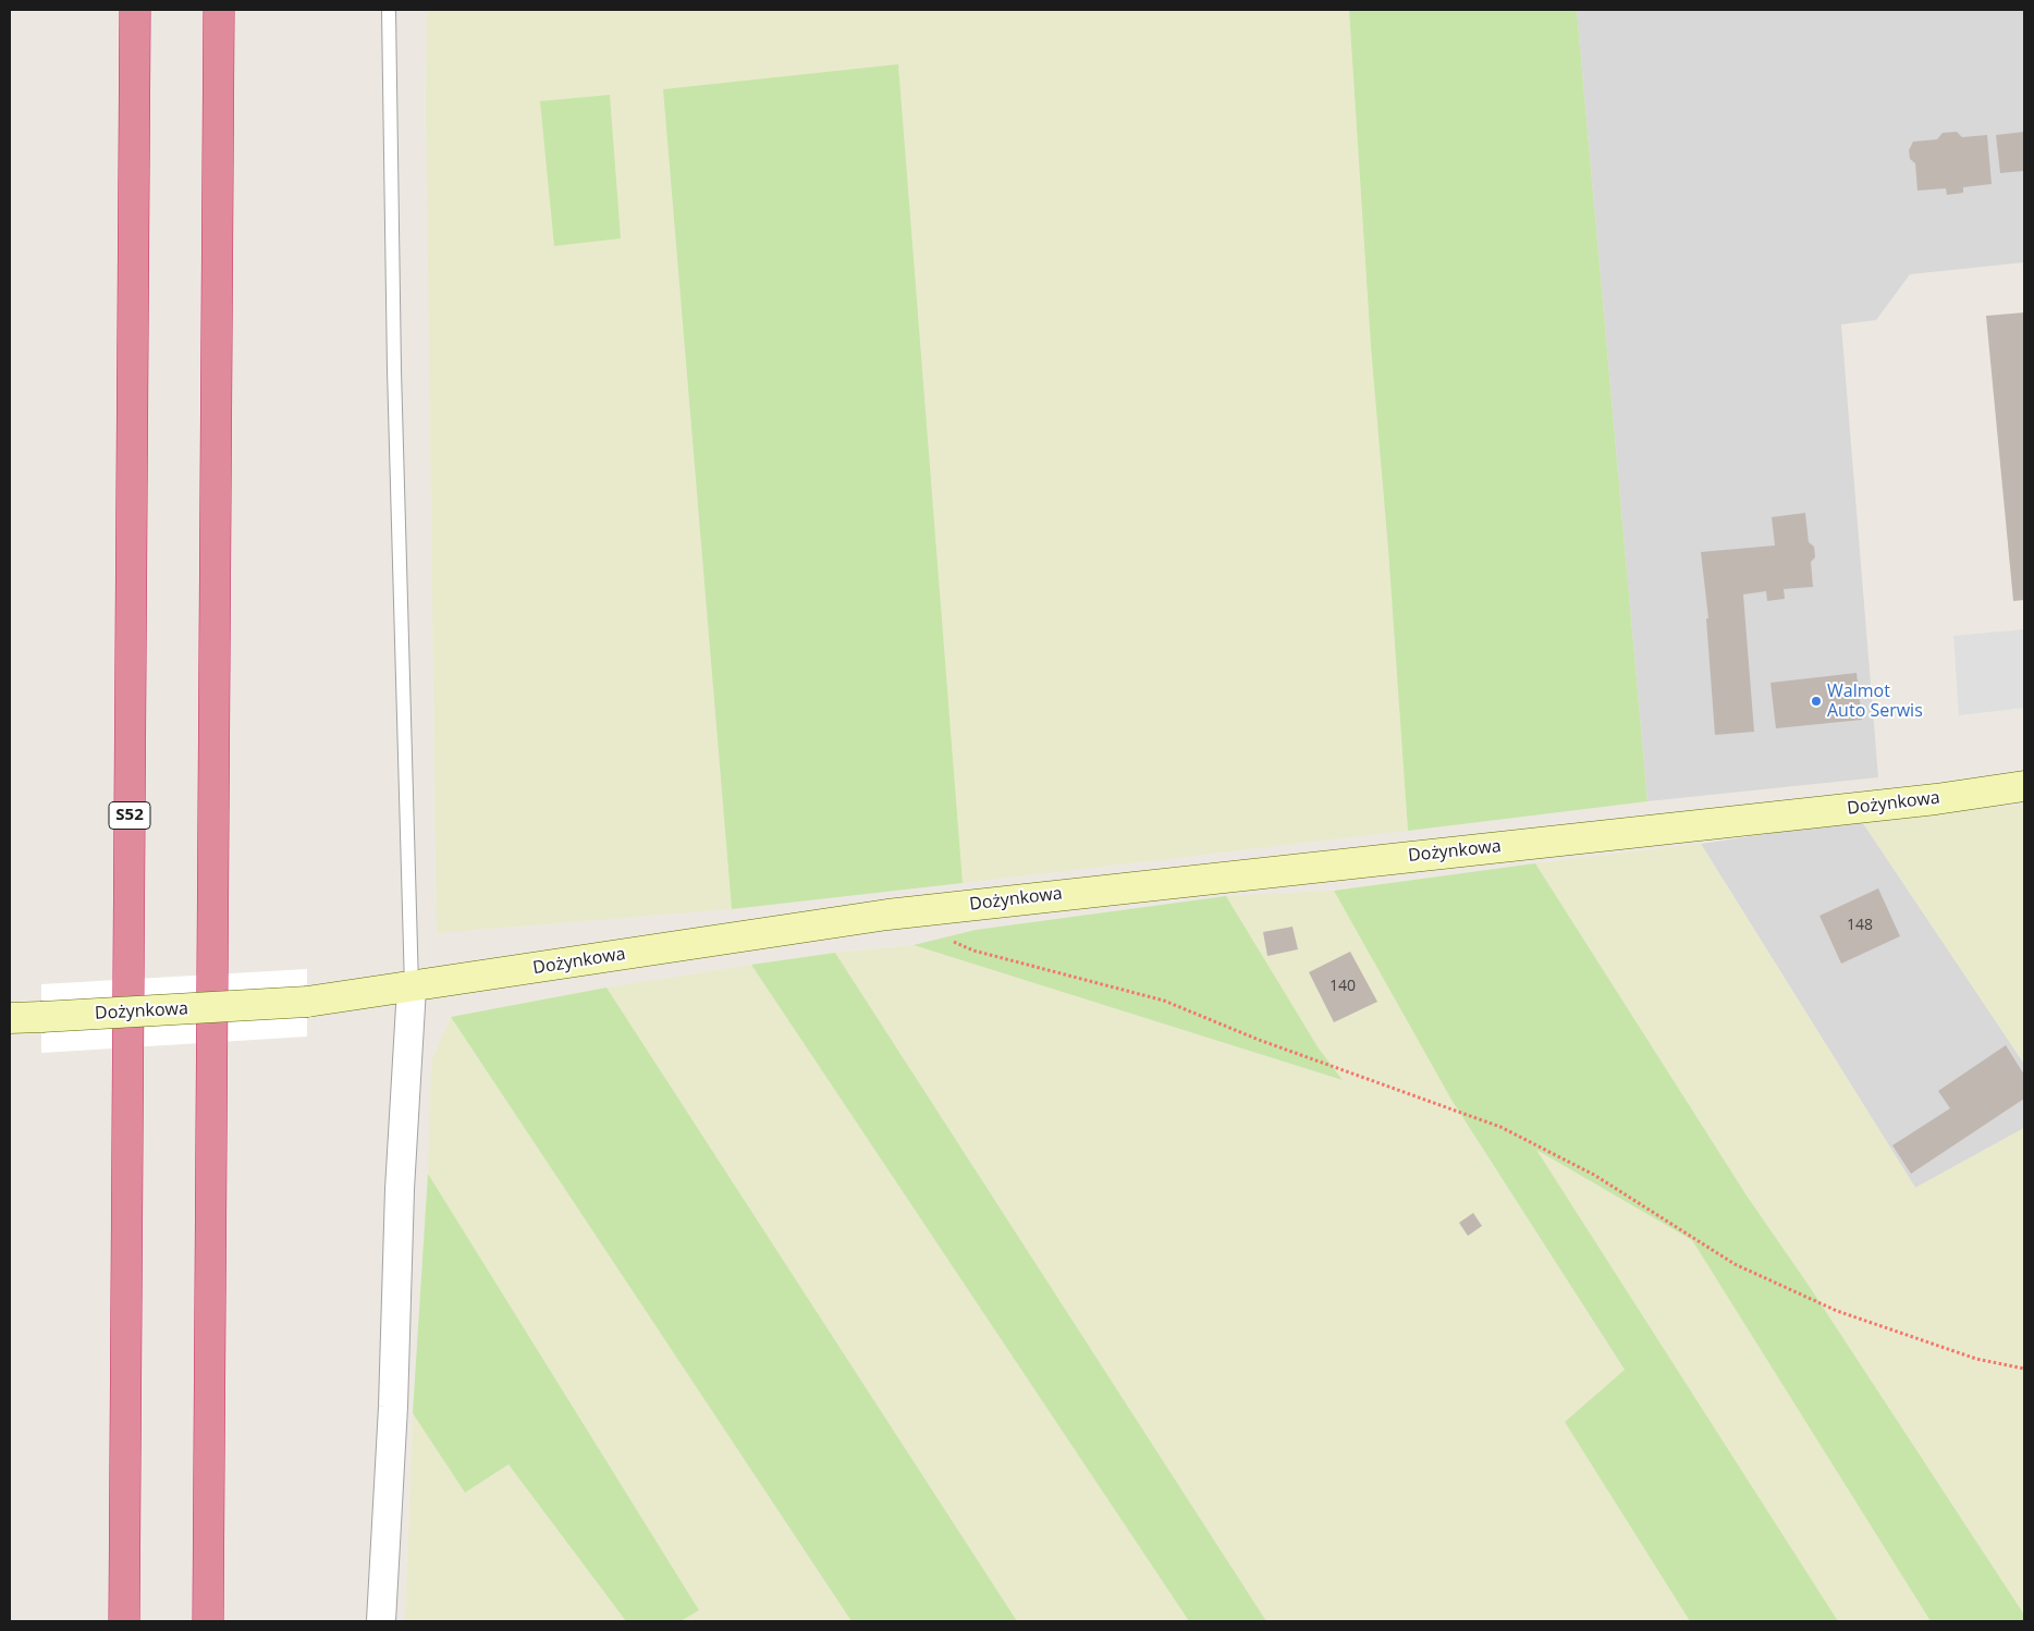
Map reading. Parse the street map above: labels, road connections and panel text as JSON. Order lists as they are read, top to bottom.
{
  "streets": {
    "highway": ["S52"],
    "street": ["Dożynkowa"]
  },
  "places": ["Walmot Auto Serwis"],
  "house_numbers": ["148", "140"]
}
